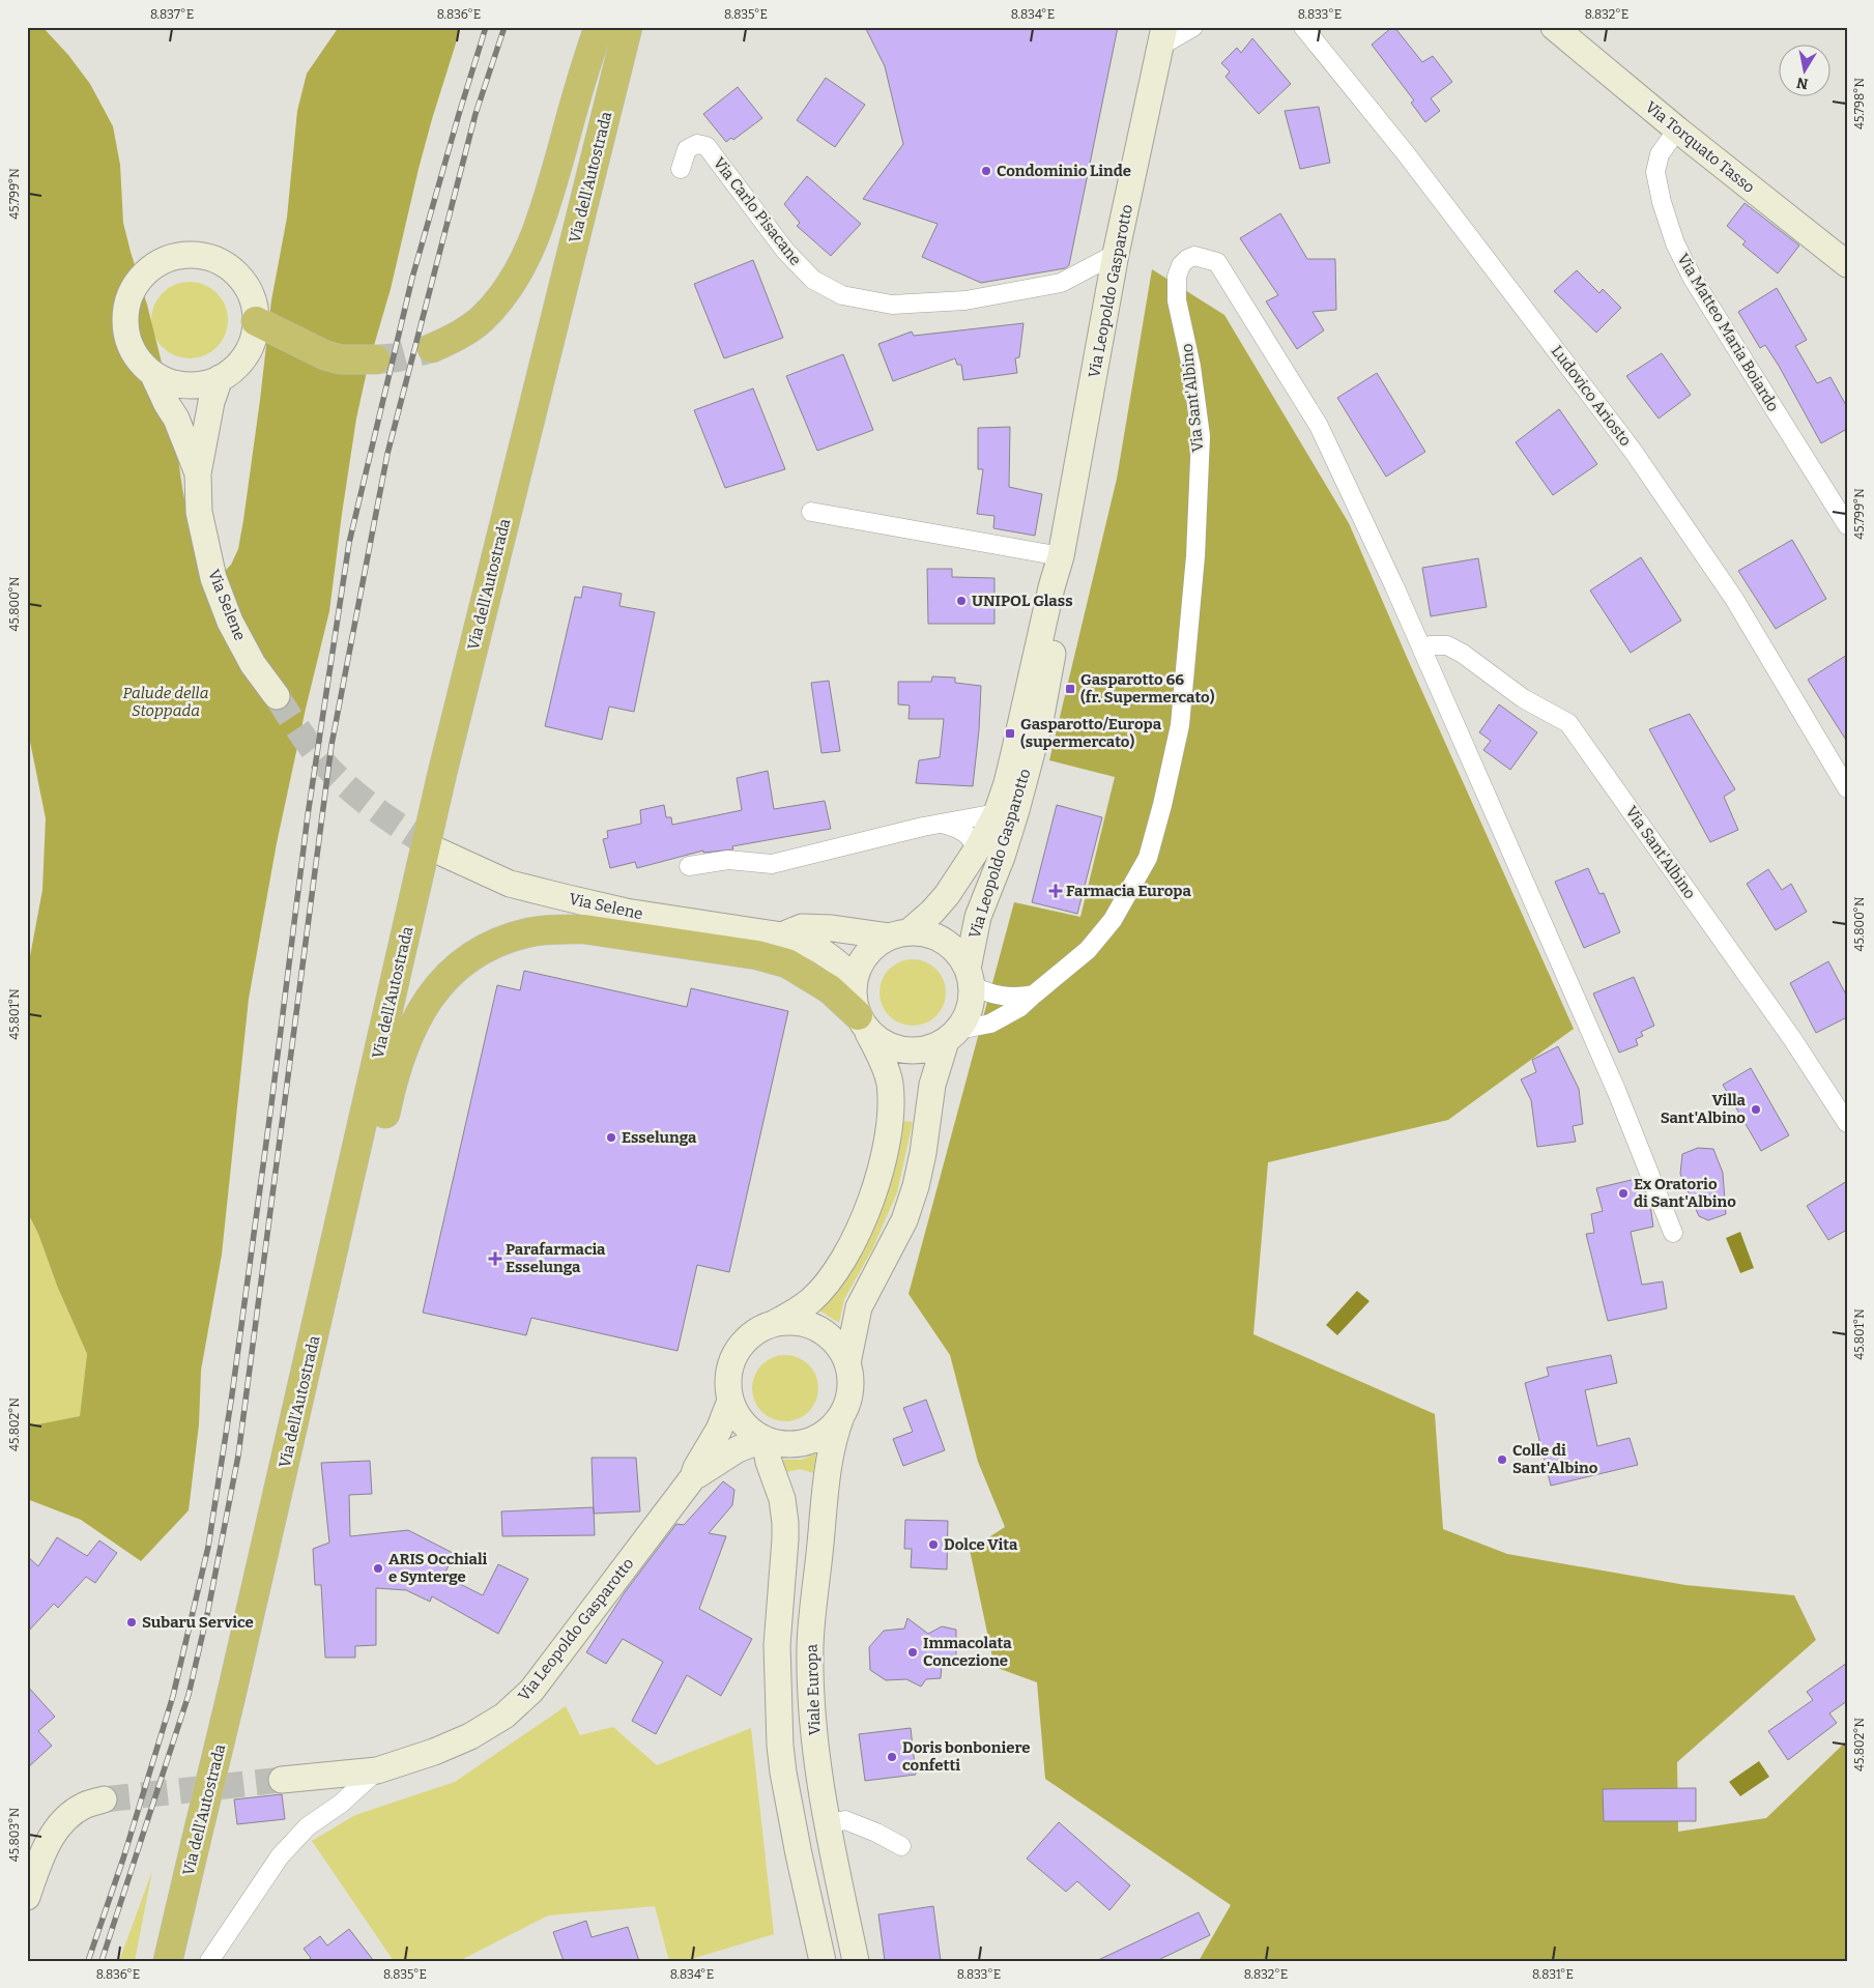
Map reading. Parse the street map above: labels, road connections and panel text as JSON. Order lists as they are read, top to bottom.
{
  "streets": {
    "highway": ["Via dell'Autostrada"],
    "main road": [
      "Via Torquato Tasso",
      "Via Leopoldo Gasparotto",
      "Via Selene",
      "Viale Europa"
    ],
    "street": [
      "Via Carlo Pisacane",
      "Via Matteo Maria Boiardo",
      "Ludovico Ariosto",
      "Via Sant'Albino"
    ]
  },
  "crossings": [
    ["Via Torquato Tasso", "Via Matteo Maria Boiardo"],
    ["Via Carlo Pisacane", "Via Leopoldo Gasparotto"],
    ["Via Leopoldo Gasparotto", "Via Sant'Albino"],
    ["Via Leopoldo Gasparotto", "Via Selene"],
    ["Via Leopoldo Gasparotto", "Viale Europa"],
    ["Via Sant'Albino", "Via Selene"]
  ],
  "parks": ["Palude della Stoppada"],
  "places": {
    "other": [
      "Condominio Linde",
      "UNIPOL Glass",
      "Villa Sant'Albino",
      "Esselunga",
      "Ex Oratorio di Sant'Albino",
      "Colle di Sant'Albino",
      "Dolce Vita",
      "ARIS Occhiali e Synterge",
      "Subaru Service",
      "Immacolata Concezione",
      "Doris bonboniere confetti"
    ],
    "transit": ["Gasparotto 66 (fr. Supermercato)", "Gasparotto/Europa (supermercato)"],
    "health": ["Farmacia Europa", "Parafarmacia Esselunga"]
  },
  "north": "bottom",
  "coordinates": [
    "8.837°E",
    "8.836°E",
    "8.835°E",
    "8.834°E",
    "8.833°E",
    "8.832°E",
    "45.798°N",
    "45.799°N",
    "45.800°N",
    "45.801°N",
    "45.802°N",
    "45.803°N",
    "8.831°E"
  ]
}
